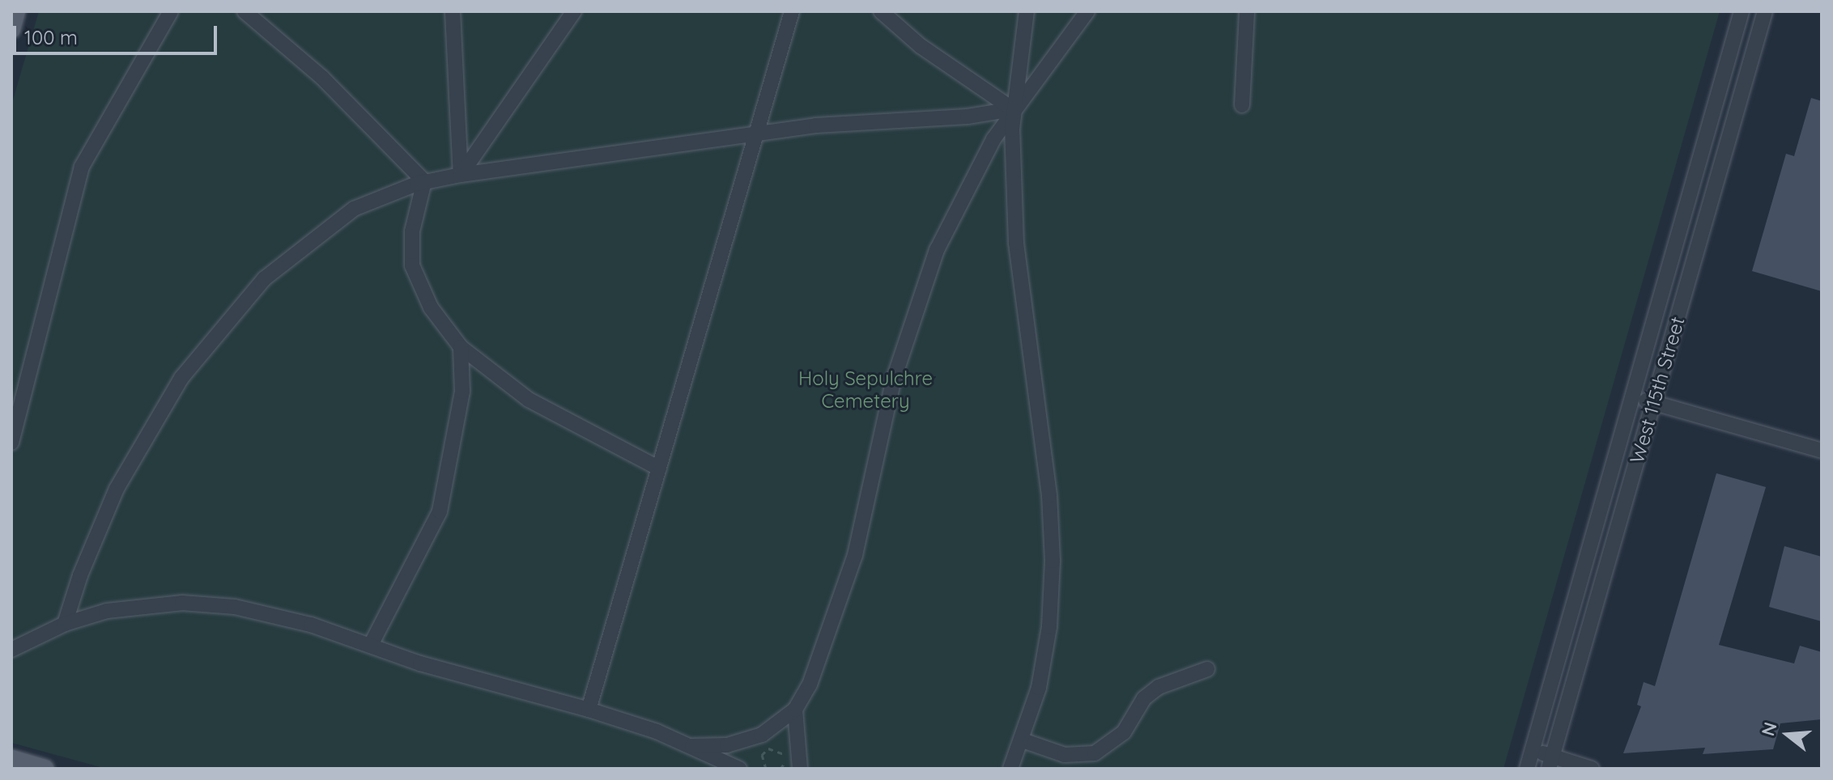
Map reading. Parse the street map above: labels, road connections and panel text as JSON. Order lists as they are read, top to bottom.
{
  "streets": {
    "street": ["West 115th Street"]
  },
  "parks": ["Holy Sepulchre Cemetery"],
  "scale_bar": "100 m",
  "north": "left"
}
